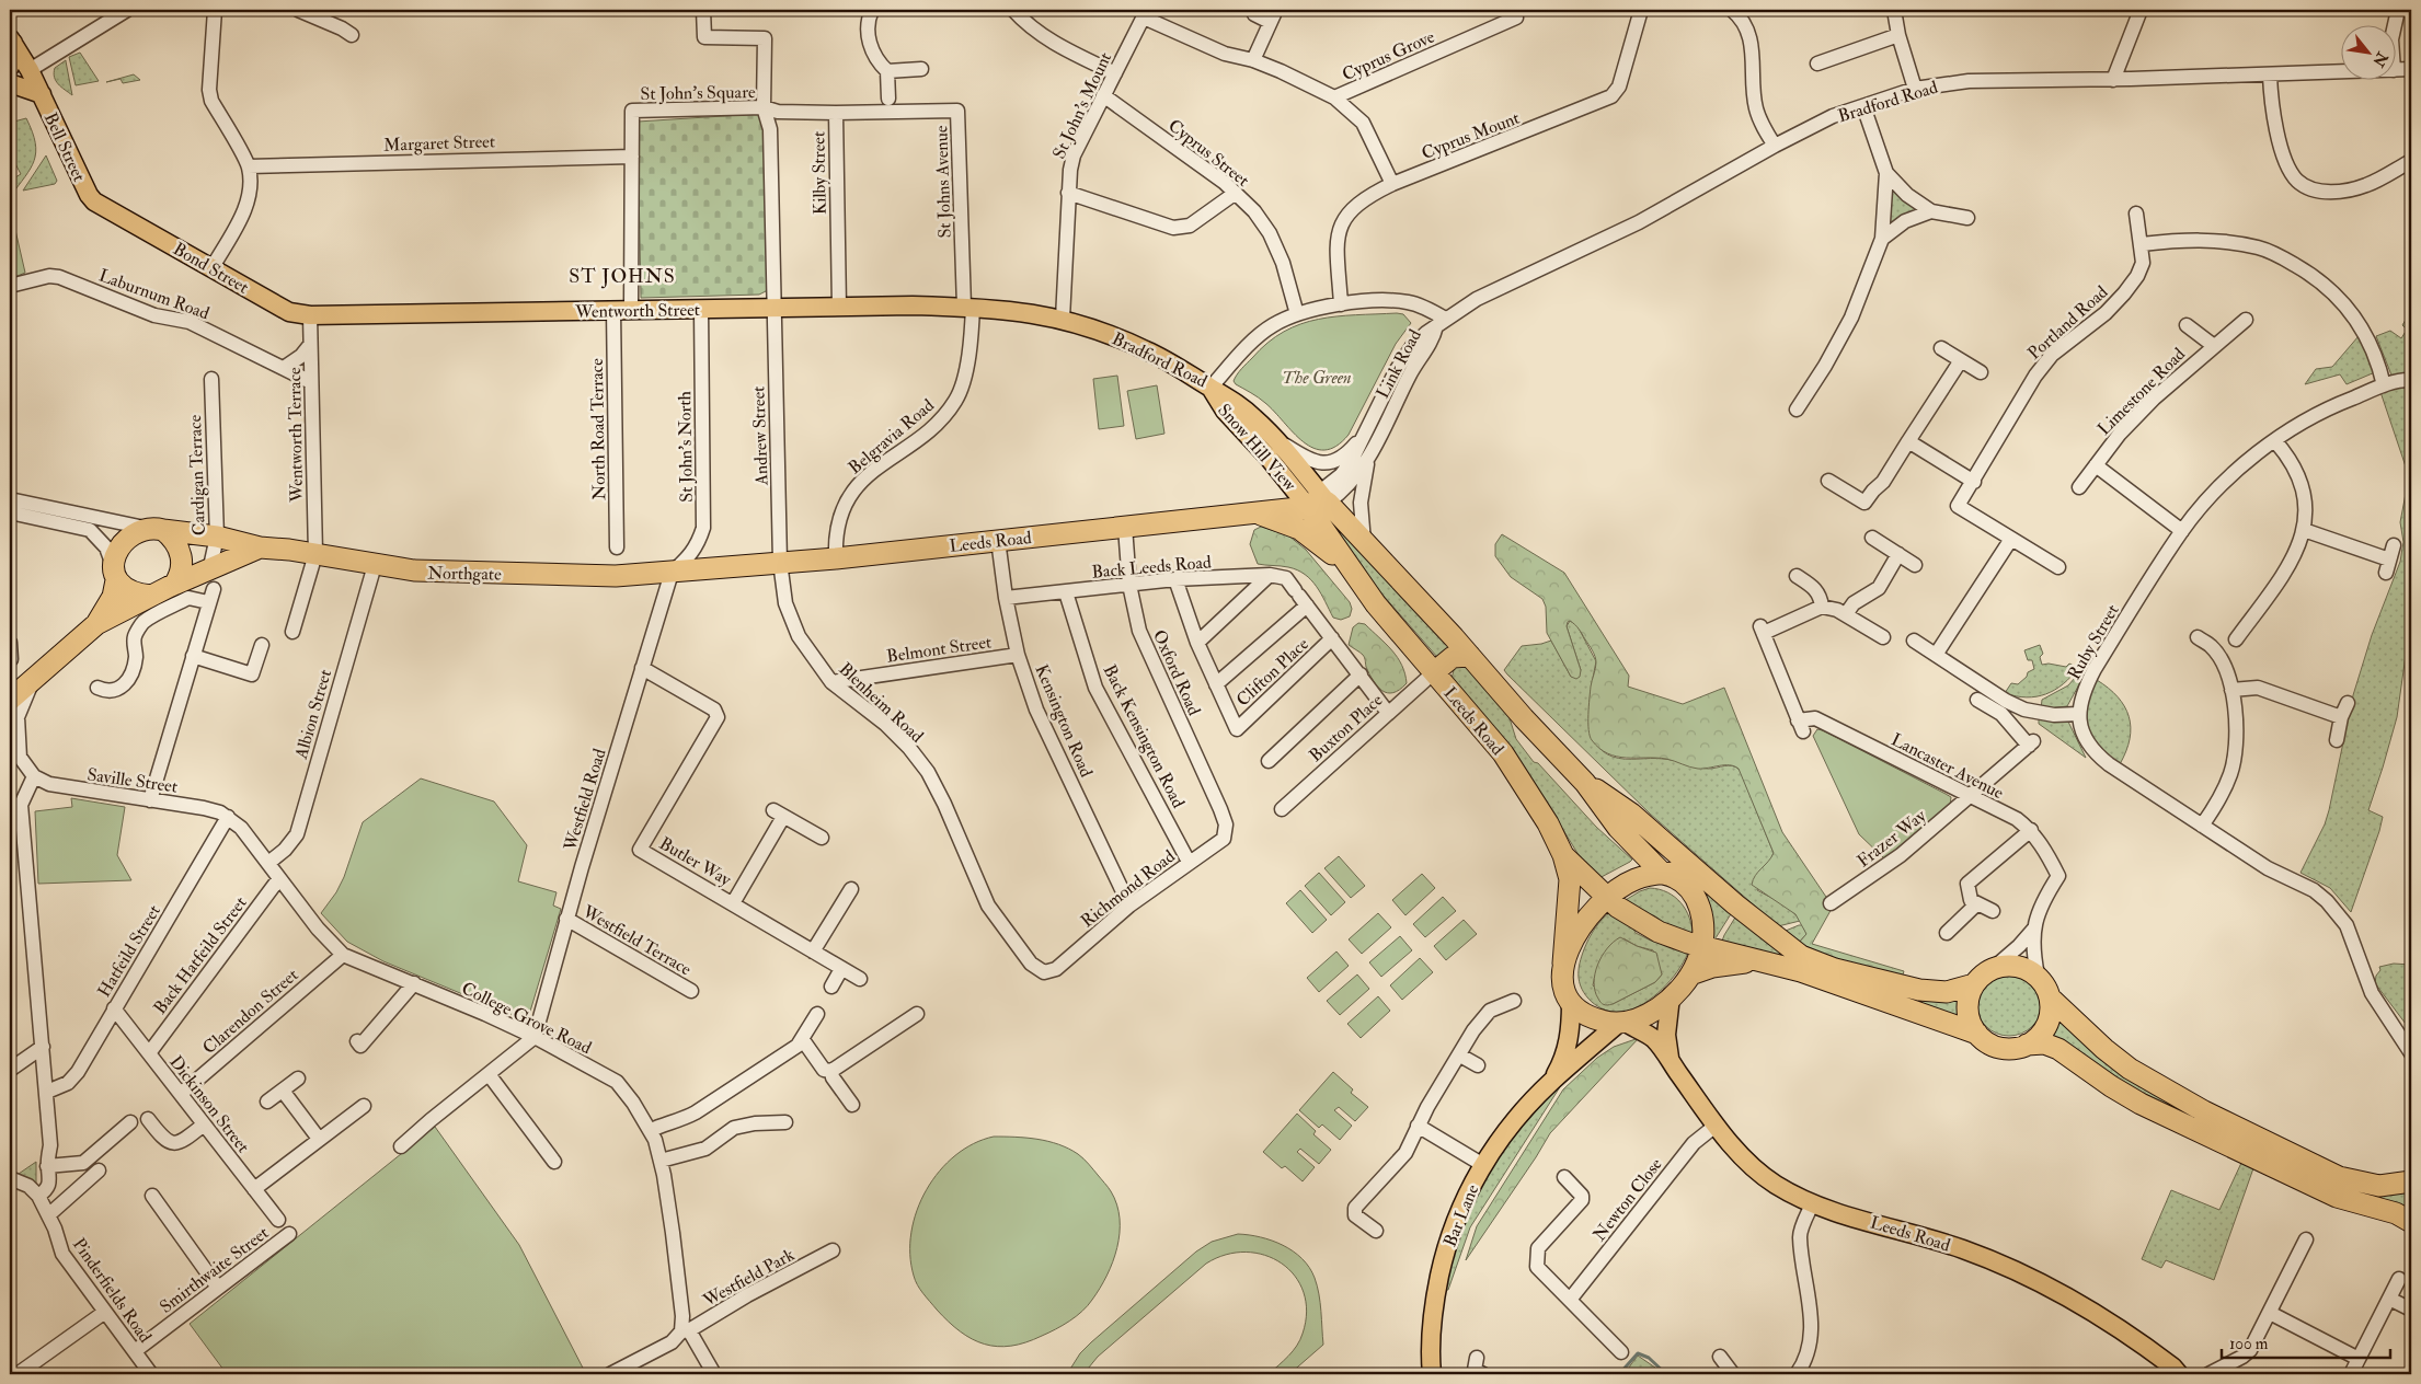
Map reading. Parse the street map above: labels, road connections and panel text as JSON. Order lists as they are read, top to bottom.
{
  "streets": {
    "highway": ["Leeds Road", "Northgate"],
    "main road": [
      "Bradford Road",
      "Bell Street",
      "Bond Street",
      "Wentworth Street",
      "Snow Hill View",
      "Bar Lane"
    ],
    "street": [
      "Cyprus Grove",
      "St John's Square",
      "St John's Mount",
      "Cyprus Mount",
      "Margaret Street",
      "Cyprus Street",
      "Kilby Street",
      "St Johns Avenue",
      "Laburnum Road",
      "Portland Road",
      "Link Road",
      "Limestone Road",
      "North Road Terrace",
      "Wentworth Terrace",
      "Andrew Street",
      "Belgravia Road",
      "St John's North",
      "Cardigan Terrace",
      "Back Leeds Road",
      "Ruby Street",
      "Belmont Street",
      "Clifton Place",
      "Oxford Road",
      "Blenheim Road",
      "Albion Street",
      "Kensington Road",
      "Buxton Place",
      "Back Kensington Road",
      "Lancaster Avenue",
      "Saville Street",
      "Westfield Road",
      "Frazer Way",
      "Butler Way",
      "Richmond Road",
      "Westfield Terrace",
      "Hatfeild Street",
      "Back Hatfeild Street",
      "Clarendon Street",
      "College Grove Road",
      "Dickinson Street",
      "Newton Close",
      "Smirthwaite Street",
      "Westfield Park",
      "Pinderfields Road"
    ]
  },
  "crossings": [
    ["St John's Square", "Margaret Street"],
    ["St John's Square", "Kilby Street"],
    ["St John's Square", "Wentworth Street"],
    ["St John's Square", "North Road Terrace"],
    ["St John's Square", "Andrew Street"],
    ["Bradford Road", "St John's Mount"],
    ["Bradford Road", "Cyprus Mount"],
    ["Bradford Road", "Cyprus Street"],
    ["Bradford Road", "St Johns Avenue"],
    ["Bradford Road", "Wentworth Street"],
    ["Bradford Road", "Link Road"],
    ["Bradford Road", "Belgravia Road"],
    ["Bradford Road", "Snow Hill View"],
    ["St John's Mount", "Cyprus Street"],
    ["Bell Street", "Bond Street"],
    ["Kilby Street", "St Johns Avenue"],
    ["Kilby Street", "Wentworth Street"],
    ["St Johns Avenue", "Wentworth Street"],
    ["St Johns Avenue", "Belgravia Road"],
    ["Bond Street", "Wentworth Street"],
    ["Bond Street", "Wentworth Terrace"],
    ["Laburnum Road", "Wentworth Terrace"],
    ["Wentworth Street", "North Road Terrace"],
    ["Wentworth Street", "Wentworth Terrace"],
    ["Wentworth Street", "Andrew Street"],
    ["Wentworth Street", "Belgravia Road"],
    ["Wentworth Street", "St John's North"],
    ["Link Road", "Snow Hill View"],
    ["Link Road", "Leeds Road"],
    ["Wentworth Terrace", "Northgate"],
    ["Andrew Street", "Leeds Road"],
    ["Andrew Street", "Blenheim Road"],
    ["Belgravia Road", "Leeds Road"],
    ["St John's North", "Leeds Road"],
    ["St John's North", "Northgate"],
    ["St John's North", "Westfield Road"],
    ["Snow Hill View", "Leeds Road"],
    ["Cardigan Terrace", "Northgate"],
    ["Cardigan Terrace", "Saville Street"],
    ["Leeds Road", "Northgate"],
    ["Leeds Road", "Oxford Road"],
    ["Leeds Road", "Blenheim Road"],
    ["Leeds Road", "Kensington Road"],
    ["Leeds Road", "Buxton Place"],
    ["Leeds Road", "Westfield Road"],
    ["Leeds Road", "Newton Close"],
    ["Leeds Road", "Bar Lane"],
    ["Back Leeds Road", "Oxford Road"],
    ["Back Leeds Road", "Kensington Road"],
    ["Back Leeds Road", "Back Kensington Road"],
    ["Northgate", "Albion Street"],
    ["Northgate", "Westfield Road"],
    ["Belmont Street", "Blenheim Road"],
    ["Belmont Street", "Kensington Road"],
    ["Oxford Road", "Richmond Road"],
    ["Blenheim Road", "Richmond Road"],
    ["Albion Street", "College Grove Road"],
    ["Kensington Road", "Richmond Road"],
    ["Back Kensington Road", "Richmond Road"],
    ["Lancaster Avenue", "Frazer Way"],
    ["Saville Street", "Hatfeild Street"],
    ["Saville Street", "College Grove Road"],
    ["Westfield Road", "Butler Way"],
    ["Westfield Road", "Westfield Terrace"],
    ["Westfield Road", "College Grove Road"],
    ["Hatfeild Street", "College Grove Road"],
    ["Hatfeild Street", "Dickinson Street"],
    ["Back Hatfeild Street", "College Grove Road"],
    ["Back Hatfeild Street", "Dickinson Street"],
    ["Clarendon Street", "College Grove Road"],
    ["Clarendon Street", "Dickinson Street"],
    ["College Grove Road", "Westfield Park"],
    ["Smirthwaite Street", "Pinderfields Road"]
  ],
  "districts": ["ST JOHNS"],
  "parks": ["The Green"],
  "scale_bar": "100 m",
  "north": "bottom right"
}
